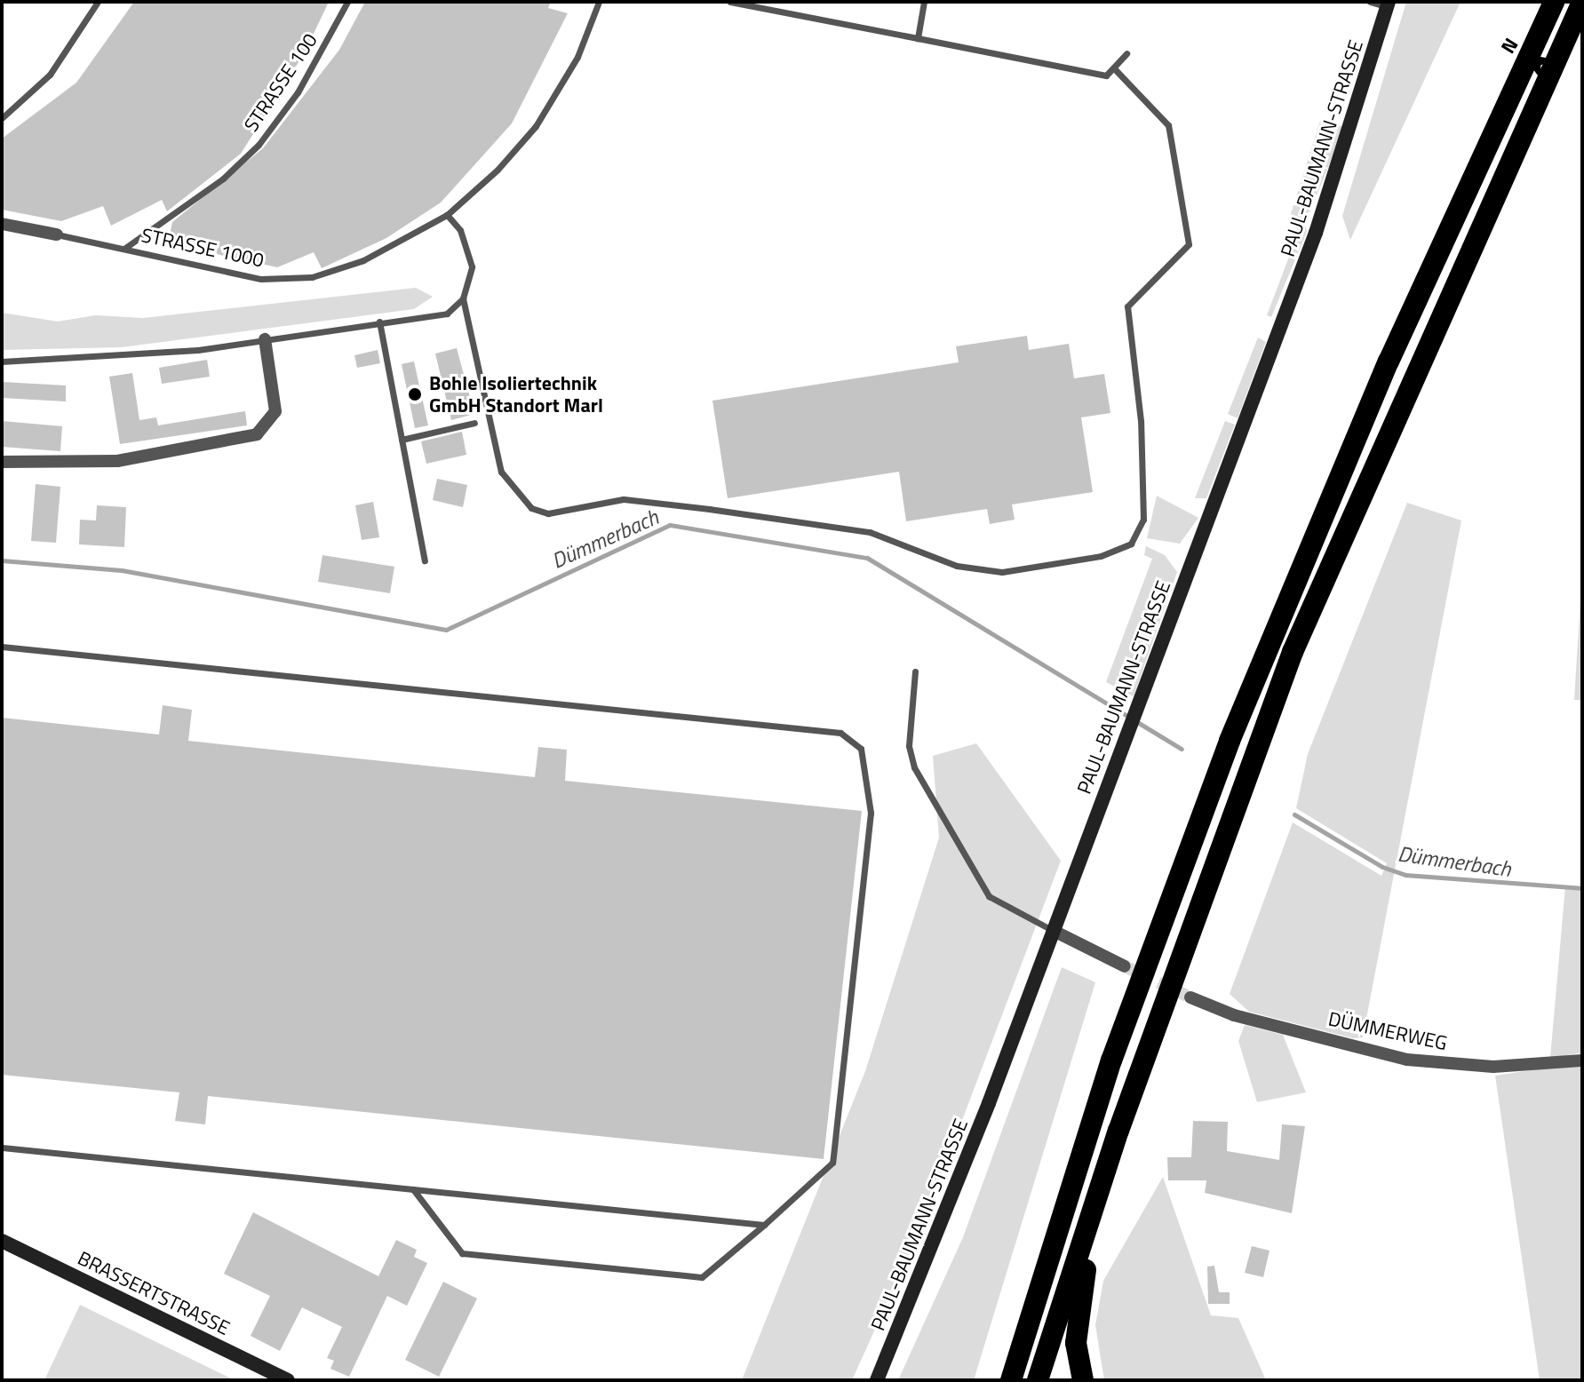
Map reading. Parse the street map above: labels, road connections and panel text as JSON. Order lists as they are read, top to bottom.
{
  "streets": {
    "main road": ["PAUL-BAUMANN-STRASSE", "BRASSERTSTRASSE"],
    "street": ["DÜMMERWEG"],
    "lane": ["STRASSE 100", "STRASSE 1000"]
  },
  "crossings": [
    ["STRASSE 100", "STRASSE 1000"]
  ],
  "water": ["Dümmerbach"],
  "places": ["Bohle Isoliertechnik GmbH Standort Marl"],
  "north": "top left"
}
